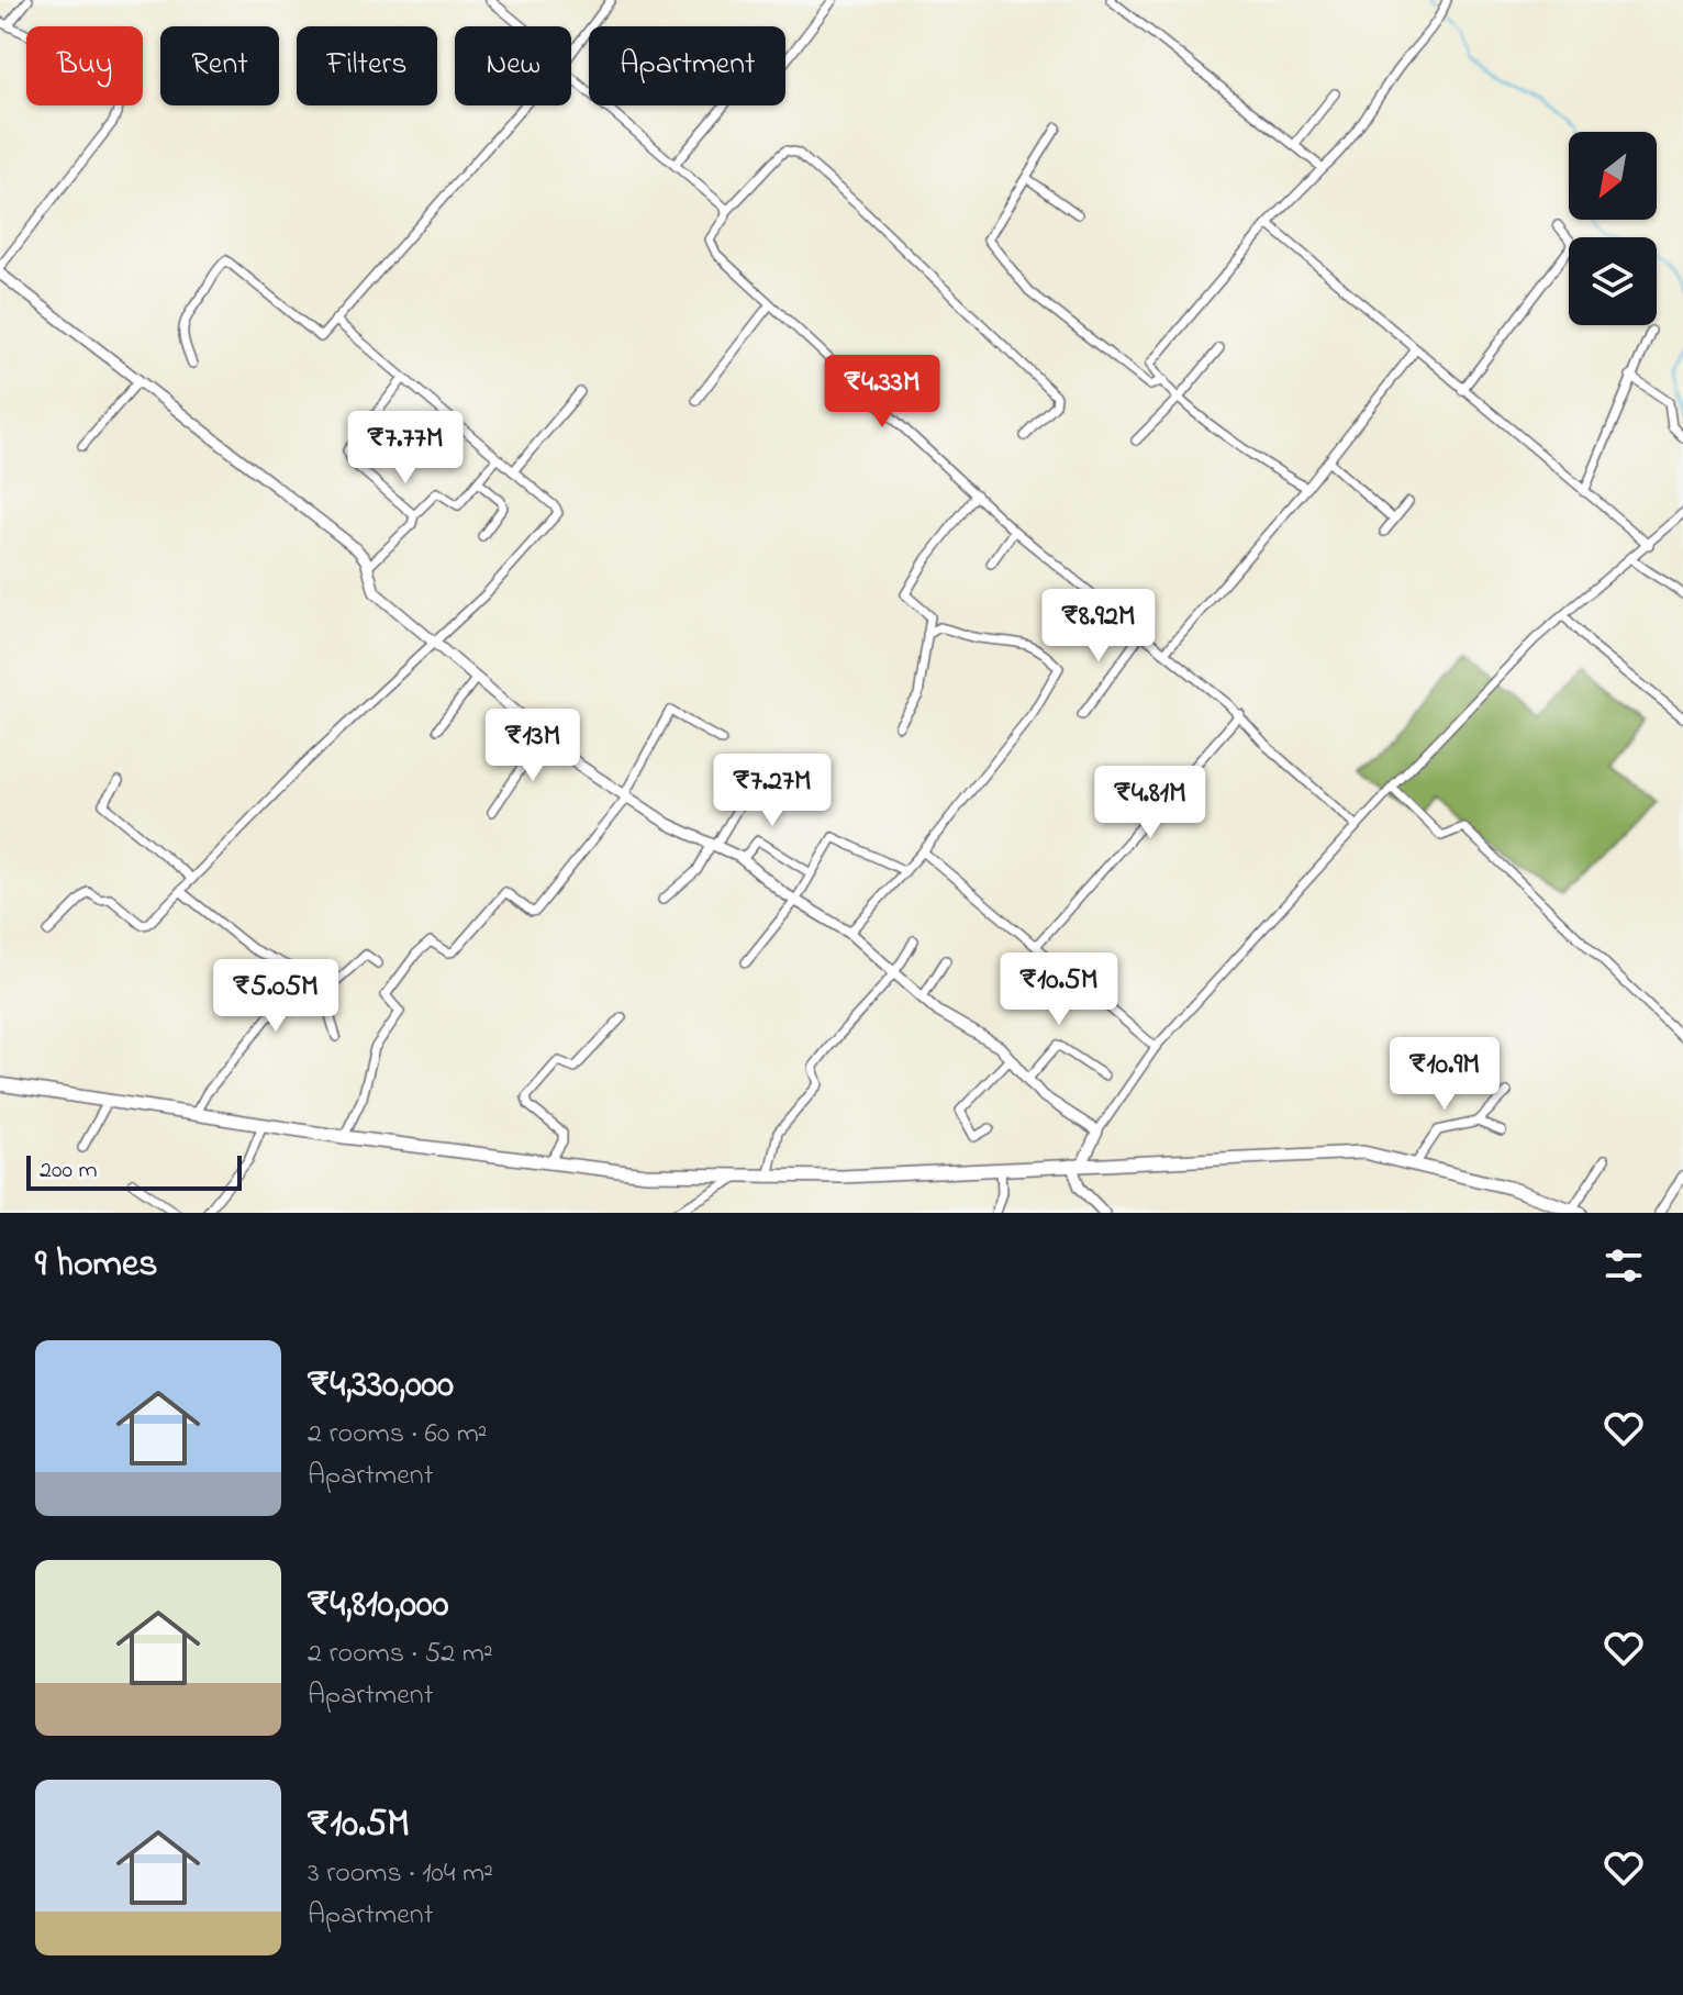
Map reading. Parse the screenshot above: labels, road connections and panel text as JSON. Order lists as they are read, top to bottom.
{
  "scale_bar": "200 m",
  "north": "bottom left",
  "page": {
    "chip": [
      "Buy",
      "Rent",
      "Filters",
      "New",
      "Apartment"
    ],
    "price": [
      "₹4.33M",
      "₹7.77M",
      "₹8.92M",
      "₹13M",
      "₹7.27M",
      "₹4.81M",
      "₹10.5M",
      "₹5.05M",
      "₹10.9M"
    ],
    "scale": "200 m",
    "heading": "9 homes",
    "list": [
      {
        "name": "₹4,330,000",
        "note": "2 rooms · 60 m² · Apartment"
      },
      {
        "name": "₹4,810,000",
        "note": "2 rooms · 52 m² · Apartment"
      },
      {
        "name": "₹10.5M",
        "note": "3 rooms · 104 m² · Apartment"
      }
    ]
  }
}
